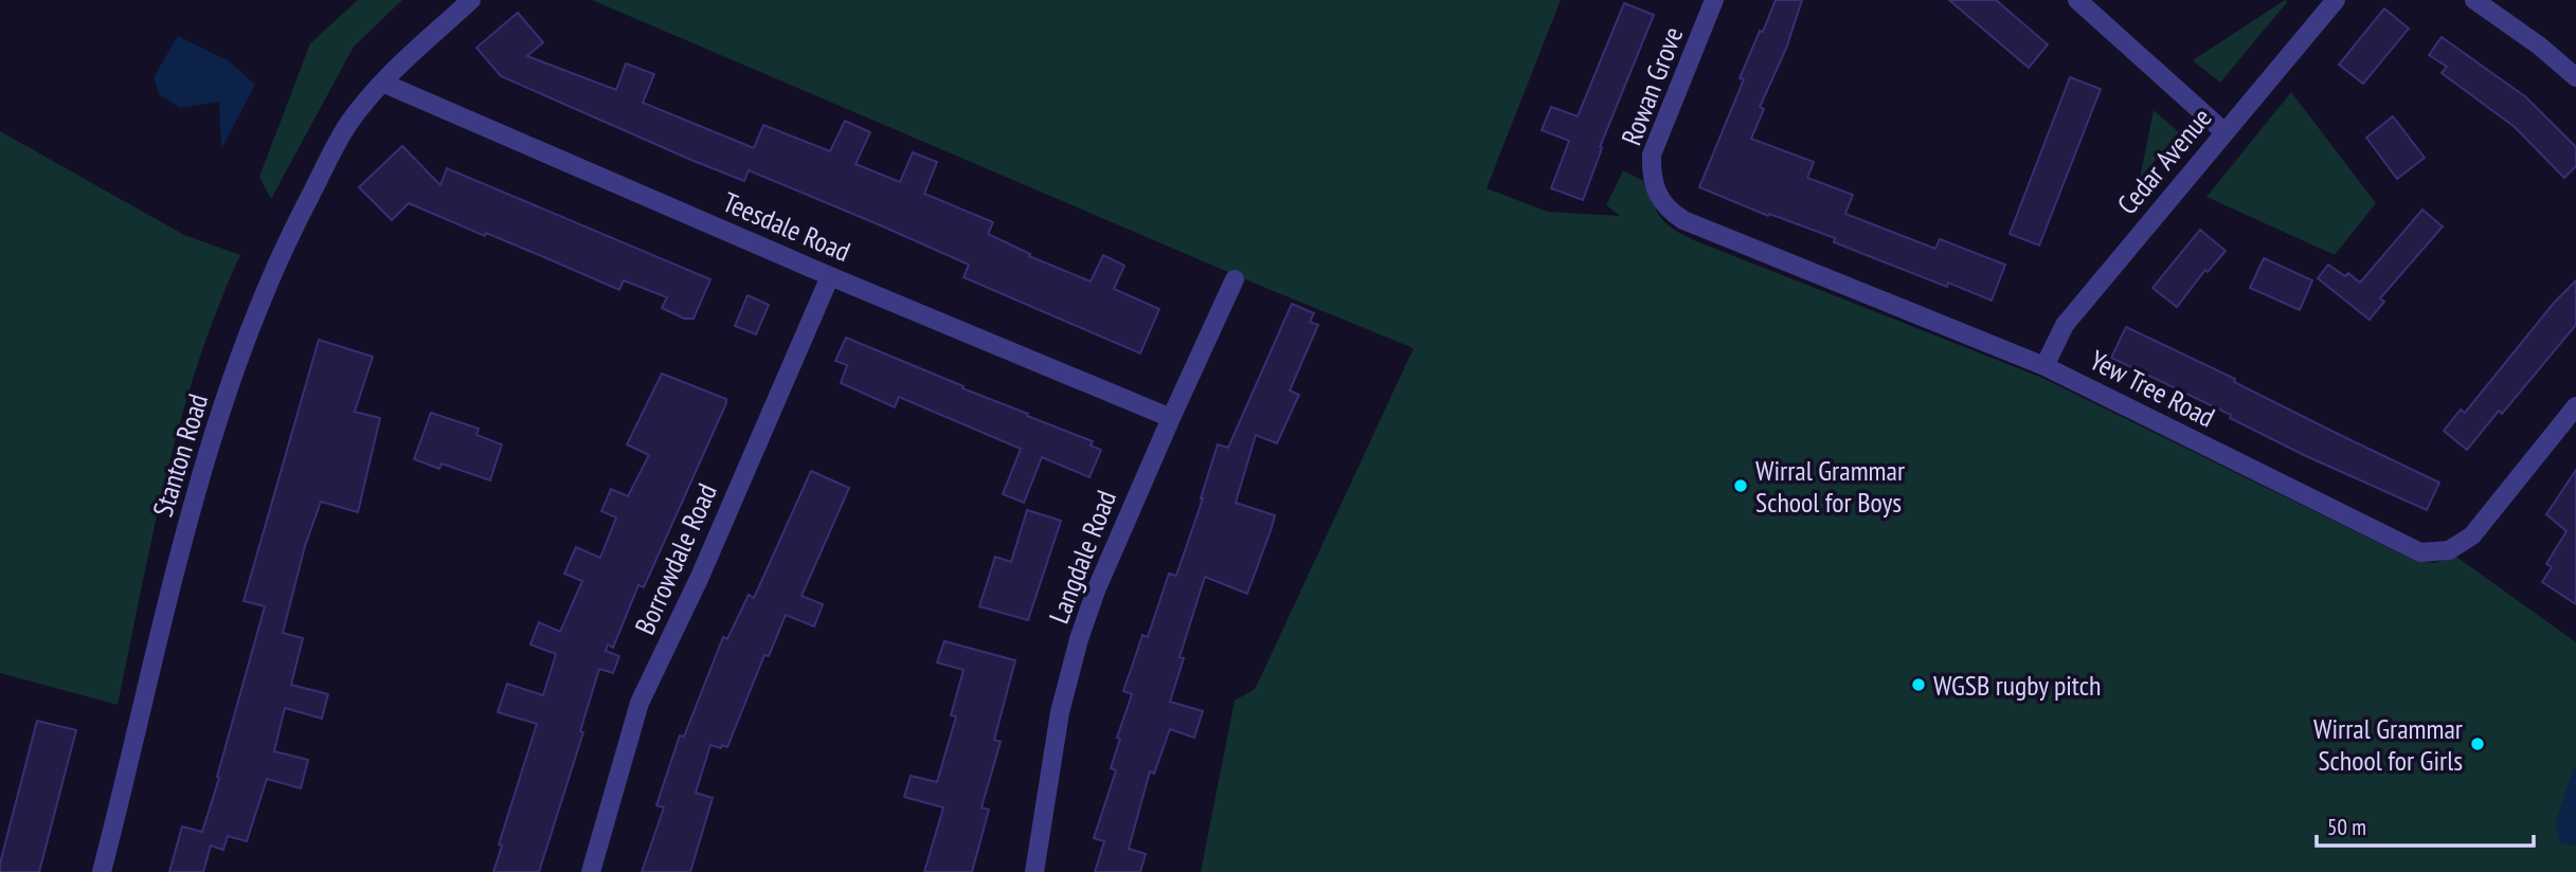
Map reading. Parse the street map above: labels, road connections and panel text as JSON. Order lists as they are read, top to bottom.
{
  "streets": {
    "street": [
      "Rowan Grove",
      "Cedar Avenue",
      "Teesdale Road",
      "Yew Tree Road",
      "Stanton Road",
      "Langdale Road",
      "Borrowdale Road"
    ]
  },
  "crossings": [
    ["Rowan Grove", "Yew Tree Road"],
    ["Cedar Avenue", "Yew Tree Road"],
    ["Teesdale Road", "Stanton Road"],
    ["Teesdale Road", "Langdale Road"],
    ["Teesdale Road", "Borrowdale Road"]
  ],
  "places": ["Wirral Grammar School for Boys", "WGSB rugby pitch", "Wirral Grammar School for Girls"],
  "scale_bar": "50 m"
}
